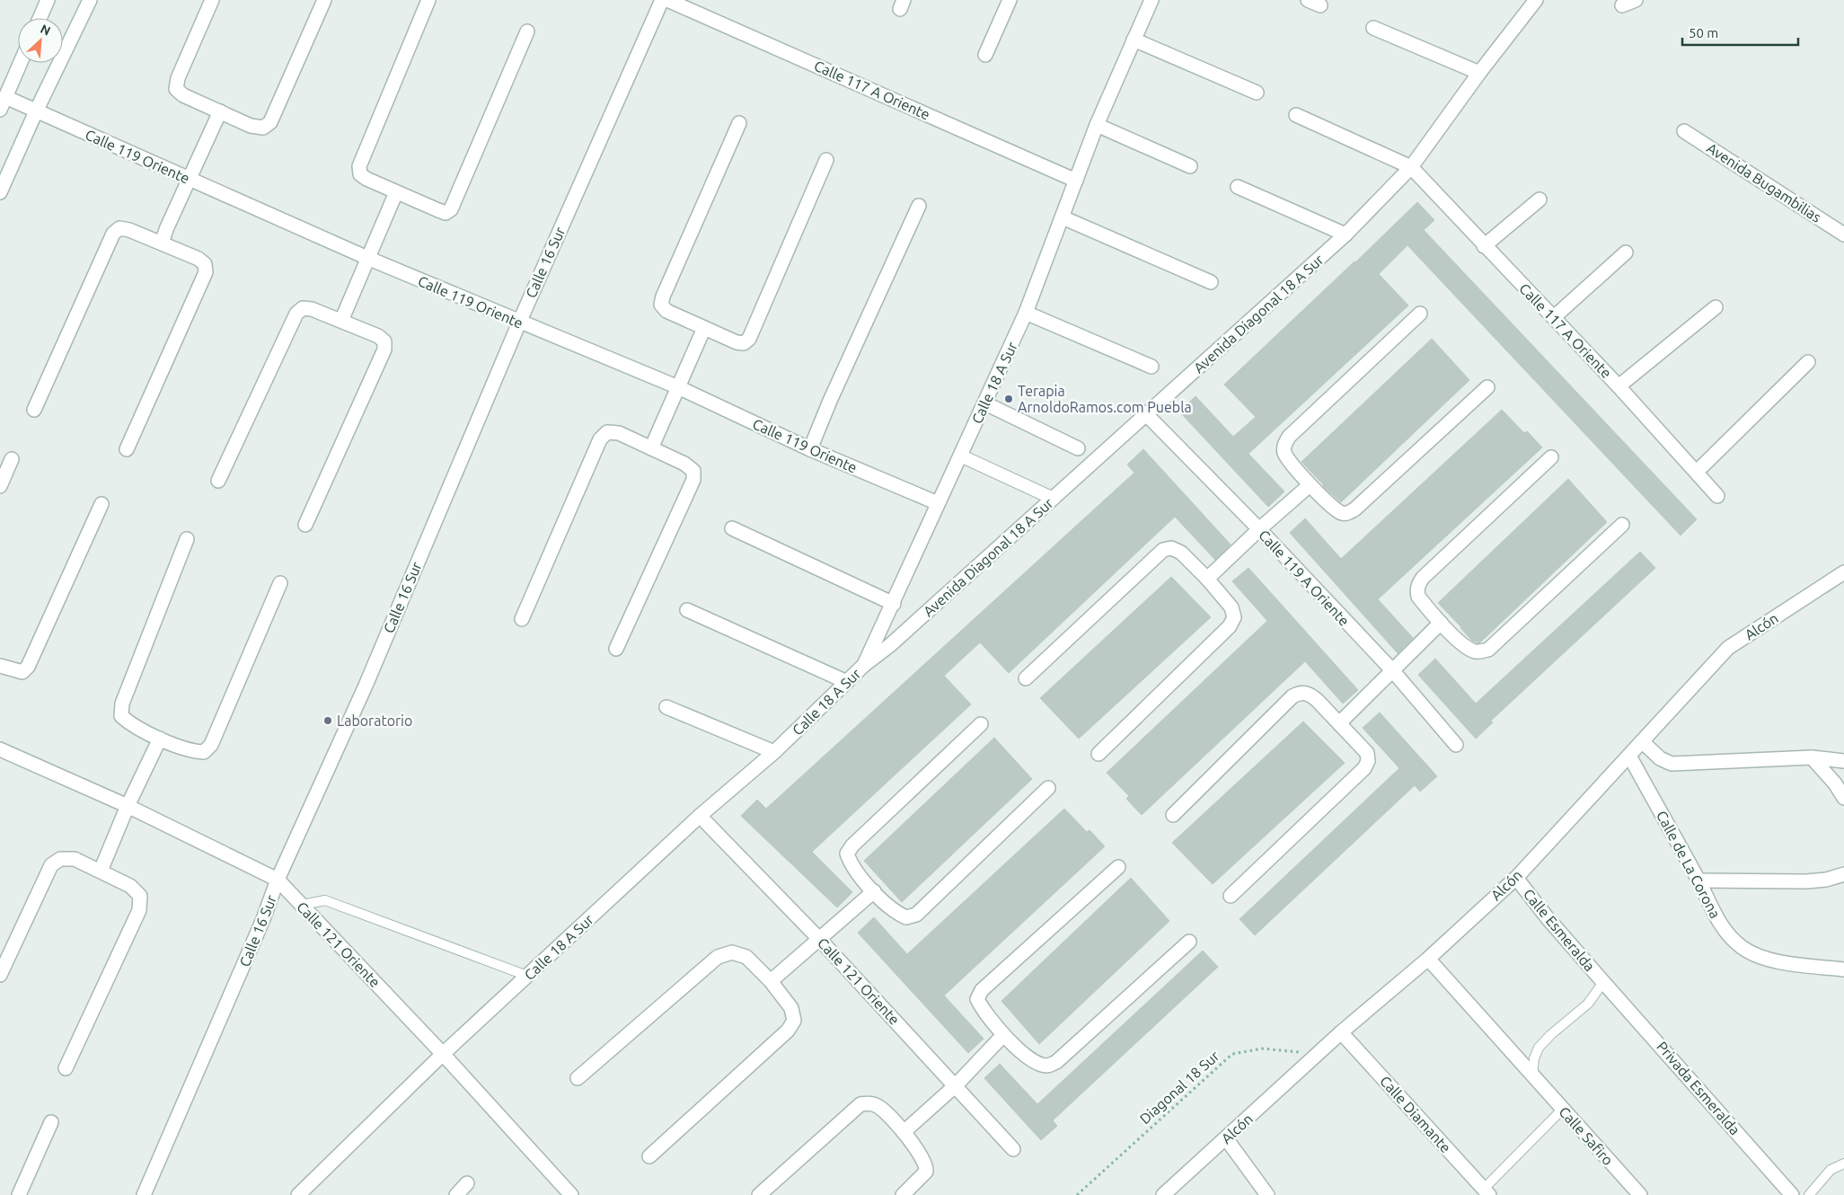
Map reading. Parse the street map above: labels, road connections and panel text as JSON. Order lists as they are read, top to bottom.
{
  "streets": {
    "street": [
      "Calle 117 A Oriente",
      "Calle 119 Oriente",
      "Avenida Bugambilias",
      "Calle 16 Sur",
      "Avenida Diagonal 18 A Sur",
      "Calle 18 A Sur",
      "Calle 119 A Oriente",
      "Alcón",
      "Calle de La Corona",
      "Calle Esmeralda",
      "Calle 121 Oriente",
      "Privada Esmeralda",
      "Calle Diamante",
      "Calle Safiro"
    ],
    "path": ["Diagonal 18 Sur"]
  },
  "crossings": [
    ["Calle 117 A Oriente", "Avenida Diagonal 18 A Sur"],
    ["Calle 117 A Oriente", "Calle 18 A Sur"],
    ["Calle 119 Oriente", "Calle 16 Sur"],
    ["Calle 119 Oriente", "Calle 18 A Sur"],
    ["Calle 16 Sur", "Calle 121 Oriente"],
    ["Avenida Diagonal 18 A Sur", "Calle 18 A Sur"],
    ["Avenida Diagonal 18 A Sur", "Calle 119 A Oriente"],
    ["Calle 18 A Sur", "Calle 121 Oriente"],
    ["Alcón", "Calle de La Corona"],
    ["Alcón", "Calle Esmeralda"],
    ["Alcón", "Diagonal 18 Sur"],
    ["Alcón", "Calle Diamante"],
    ["Calle Esmeralda", "Privada Esmeralda"]
  ],
  "places": ["Terapia ArnoldoRamos.com Puebla", "Laboratorio"],
  "scale_bar": "50 m",
  "north": "top right"
}
